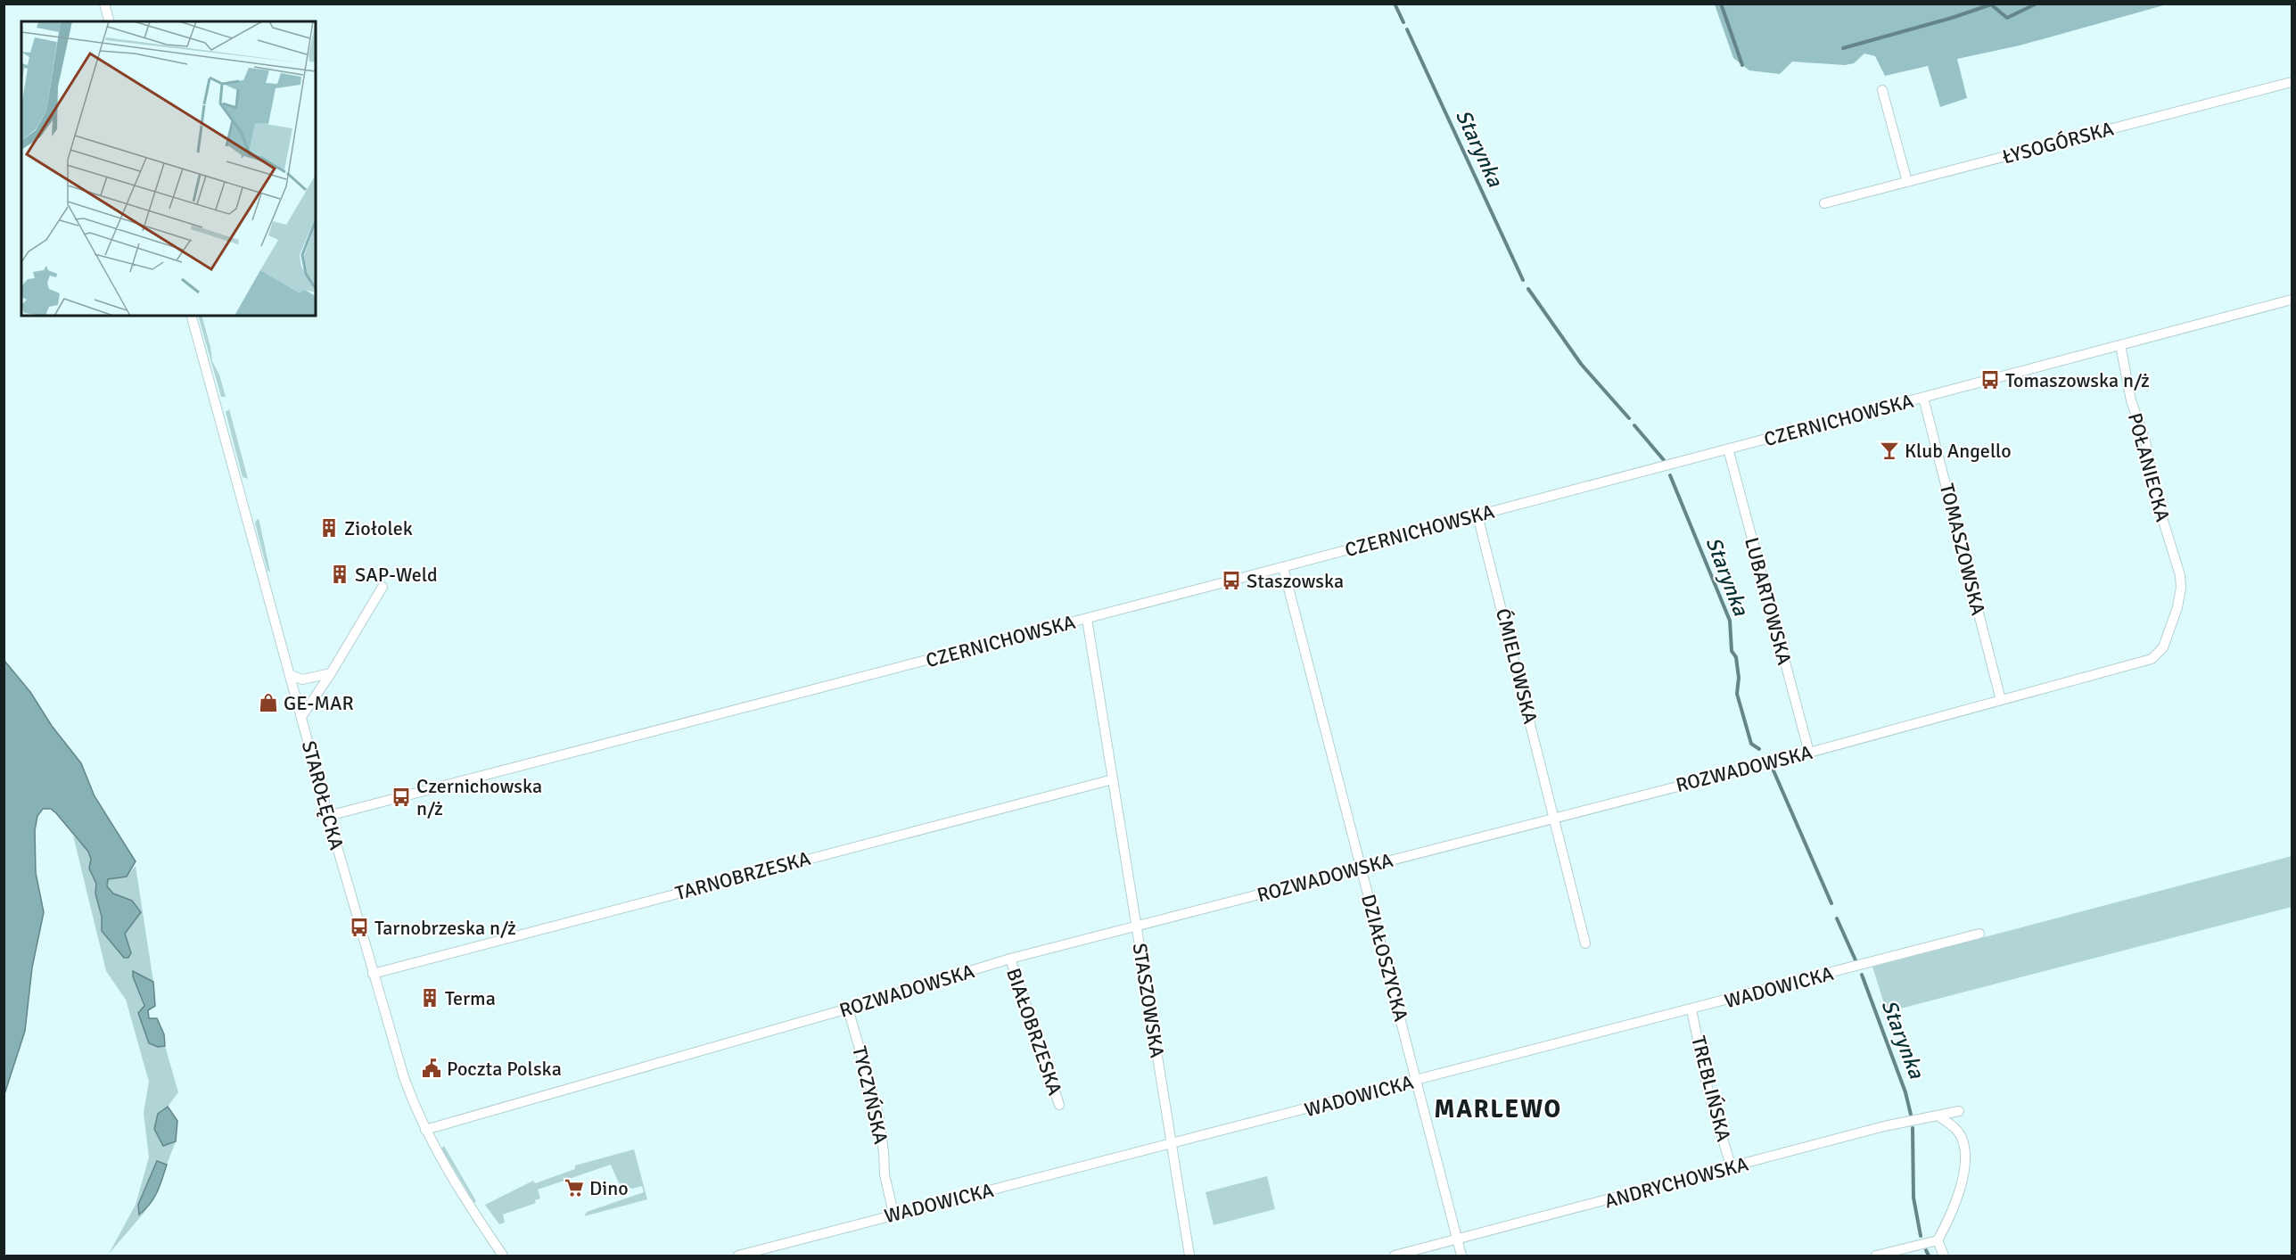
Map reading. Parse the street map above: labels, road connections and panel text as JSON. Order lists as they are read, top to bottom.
{
  "streets": {
    "street": [
      "ŁYSOGÓRSKA",
      "CZERNICHOWSKA",
      "POŁANIECKA",
      "TOMASZOWSKA",
      "LUBARTOWSKA",
      "ĆMIELOWSKA",
      "ROZWADOWSKA",
      "STAROŁĘCKA",
      "TARNOBRZESKA",
      "DZIAŁOSZYCKA",
      "WADOWICKA",
      "STASZOWSKA",
      "BIAŁOBRZESKA",
      "TREBLIŃSKA",
      "TYCZYŃSKA",
      "ANDRYCHOWSKA"
    ]
  },
  "crossings": [
    ["CZERNICHOWSKA", "POŁANIECKA"],
    ["CZERNICHOWSKA", "TOMASZOWSKA"],
    ["CZERNICHOWSKA", "LUBARTOWSKA"],
    ["CZERNICHOWSKA", "ĆMIELOWSKA"],
    ["CZERNICHOWSKA", "STAROŁĘCKA"],
    ["CZERNICHOWSKA", "DZIAŁOSZYCKA"],
    ["CZERNICHOWSKA", "STASZOWSKA"],
    ["POŁANIECKA", "ROZWADOWSKA"],
    ["TOMASZOWSKA", "ROZWADOWSKA"],
    ["LUBARTOWSKA", "ROZWADOWSKA"],
    ["ĆMIELOWSKA", "ROZWADOWSKA"],
    ["ROZWADOWSKA", "STAROŁĘCKA"],
    ["ROZWADOWSKA", "DZIAŁOSZYCKA"],
    ["ROZWADOWSKA", "STASZOWSKA"],
    ["ROZWADOWSKA", "BIAŁOBRZESKA"],
    ["ROZWADOWSKA", "TYCZYŃSKA"],
    ["STAROŁĘCKA", "TARNOBRZESKA"],
    ["TARNOBRZESKA", "STASZOWSKA"],
    ["DZIAŁOSZYCKA", "WADOWICKA"],
    ["DZIAŁOSZYCKA", "ANDRYCHOWSKA"],
    ["WADOWICKA", "STASZOWSKA"],
    ["WADOWICKA", "TREBLIŃSKA"],
    ["WADOWICKA", "TYCZYŃSKA"],
    ["TREBLIŃSKA", "ANDRYCHOWSKA"]
  ],
  "districts": ["MARLEWO"],
  "water": ["Starynka"],
  "places": {
    "bus stop": [
      "Tomaszowska n/ż",
      "Staszowska",
      "Czernichowska n/ż",
      "Tarnobrzeska n/ż"
    ],
    "bar": ["Klub Angello"],
    "building": ["Ziołolek", "SAP-Weld", "Terma"],
    "shop": ["GE-MAR"],
    "public building": ["Poczta Polska"],
    "supermarket": ["Dino"]
  }
}
